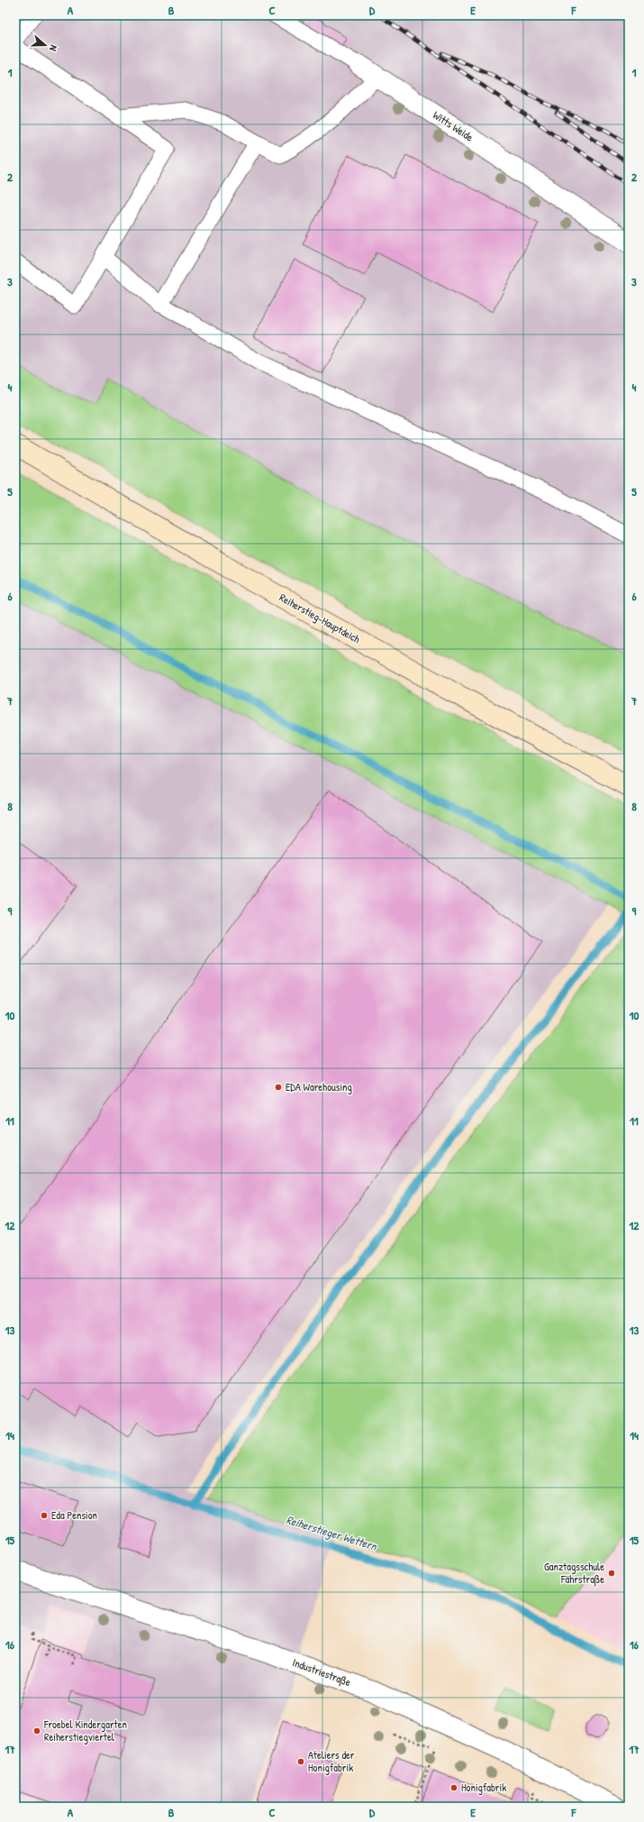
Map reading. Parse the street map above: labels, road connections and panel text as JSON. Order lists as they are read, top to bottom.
{
  "streets": {
    "main road": ["Reiherstieg-Hauptdeich"],
    "street": ["Witts Weide", "Industriestraße"]
  },
  "water": ["Reiherstieger Wettern"],
  "places": [
    "EDA Warehousing",
    "Eda Pension",
    "Ganztagsschule Fährstraße",
    "Froebel Kindergarten Reiherstiegviertel",
    "Ateliers der Honigfabrik",
    "Honigfabrik"
  ],
  "north": "right",
  "grid": {
    "columns": [
      "A",
      "B",
      "C",
      "D",
      "E",
      "F"
    ],
    "rows": [
      "1",
      "2",
      "3",
      "4",
      "5",
      "6",
      "7",
      "8",
      "9",
      "10",
      "11",
      "12",
      "13",
      "14",
      "15",
      "16",
      "17"
    ]
  }
}
